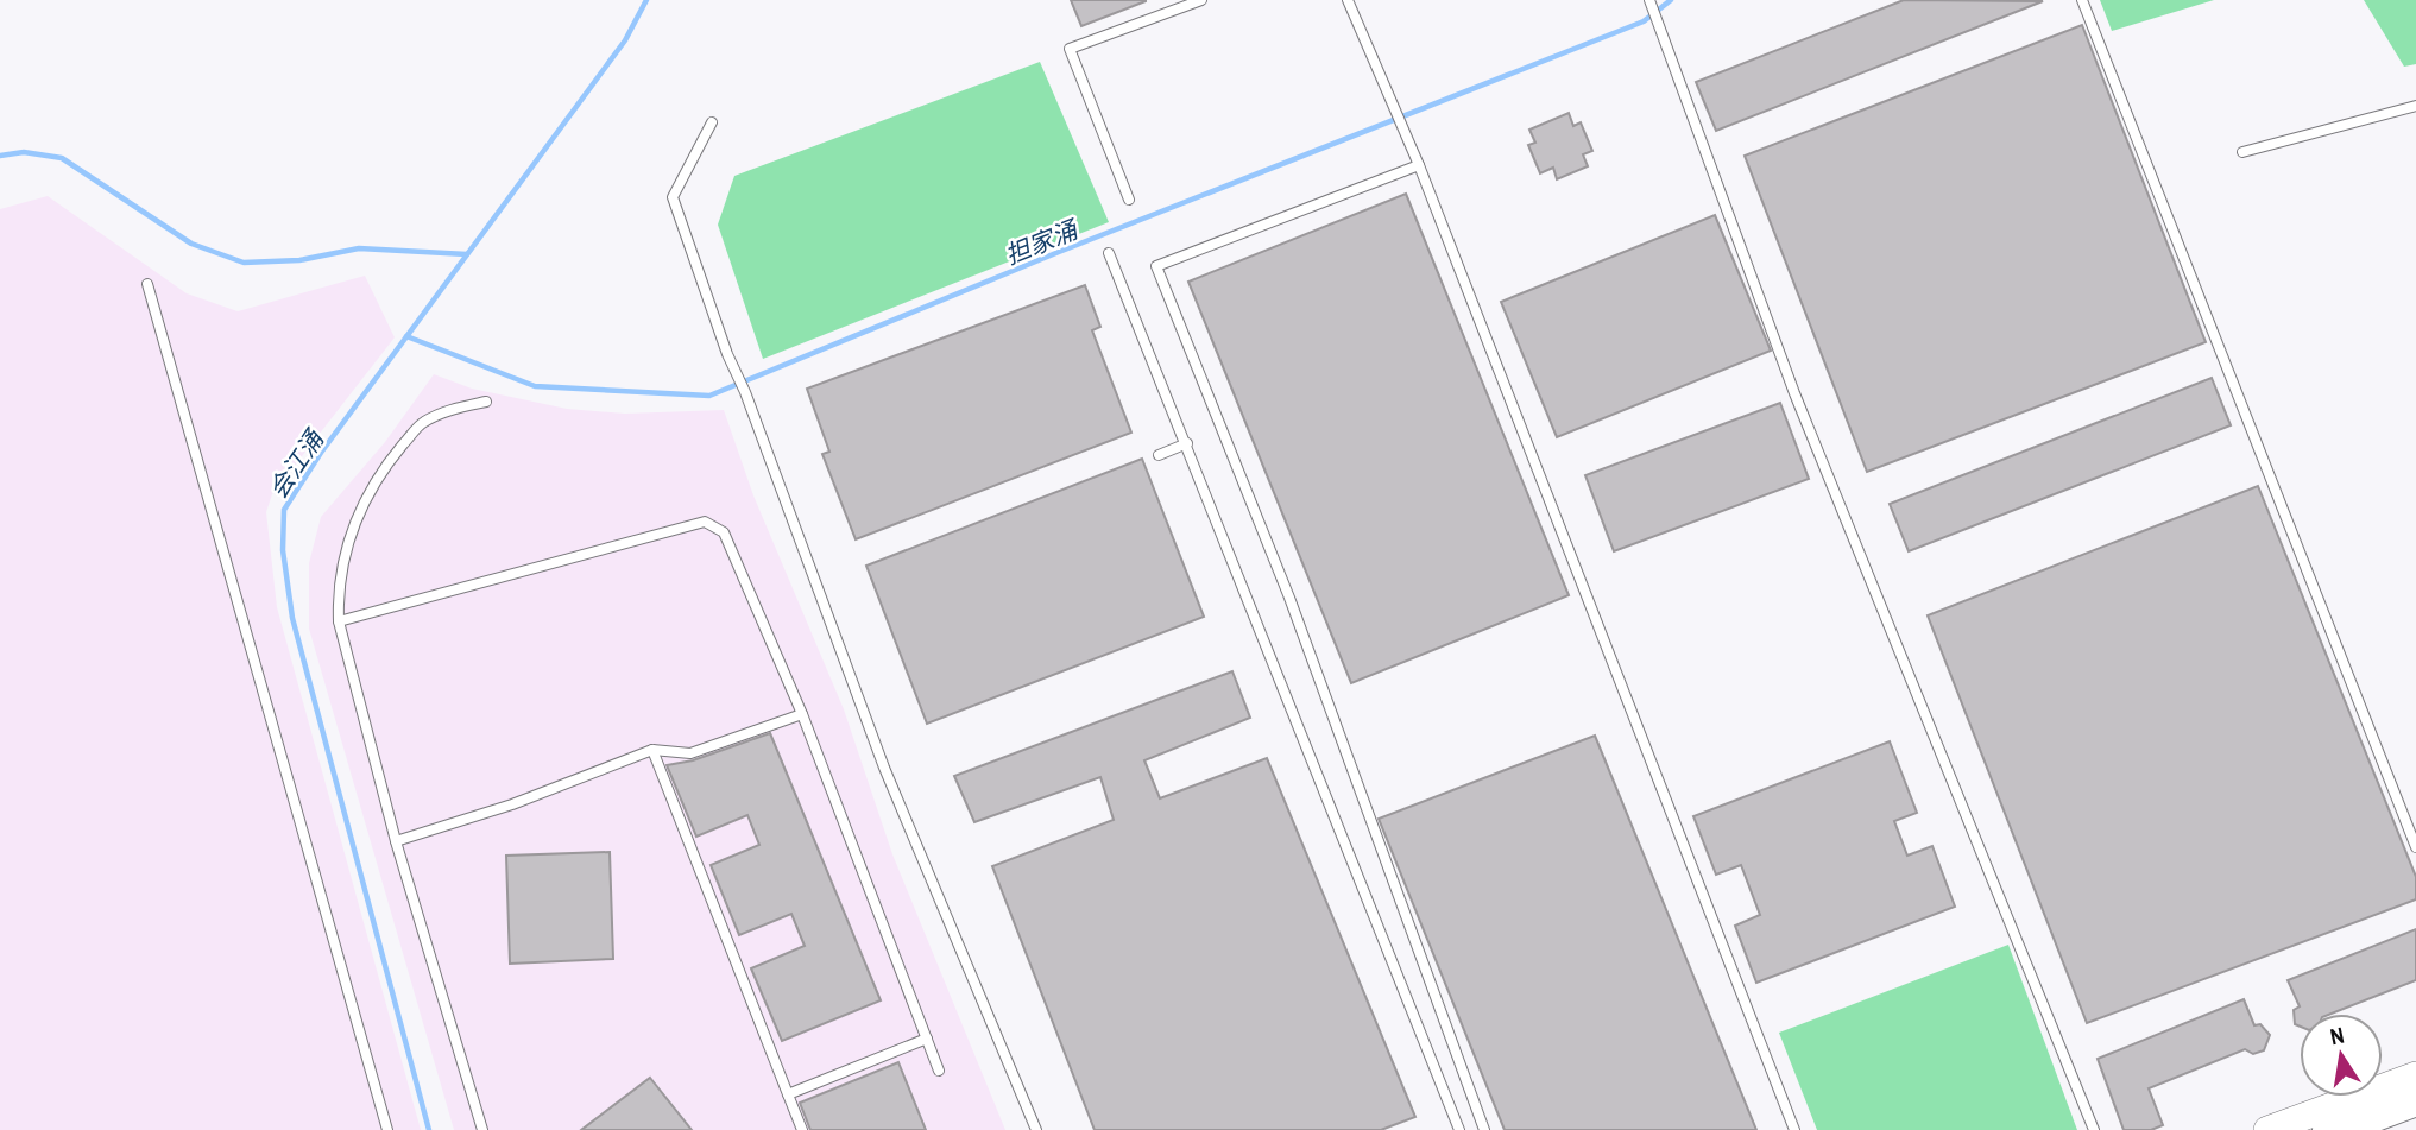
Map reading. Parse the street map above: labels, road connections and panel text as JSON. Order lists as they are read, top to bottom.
{
  "water": ["担家涌", "会江涌"],
  "north": "top"
}
